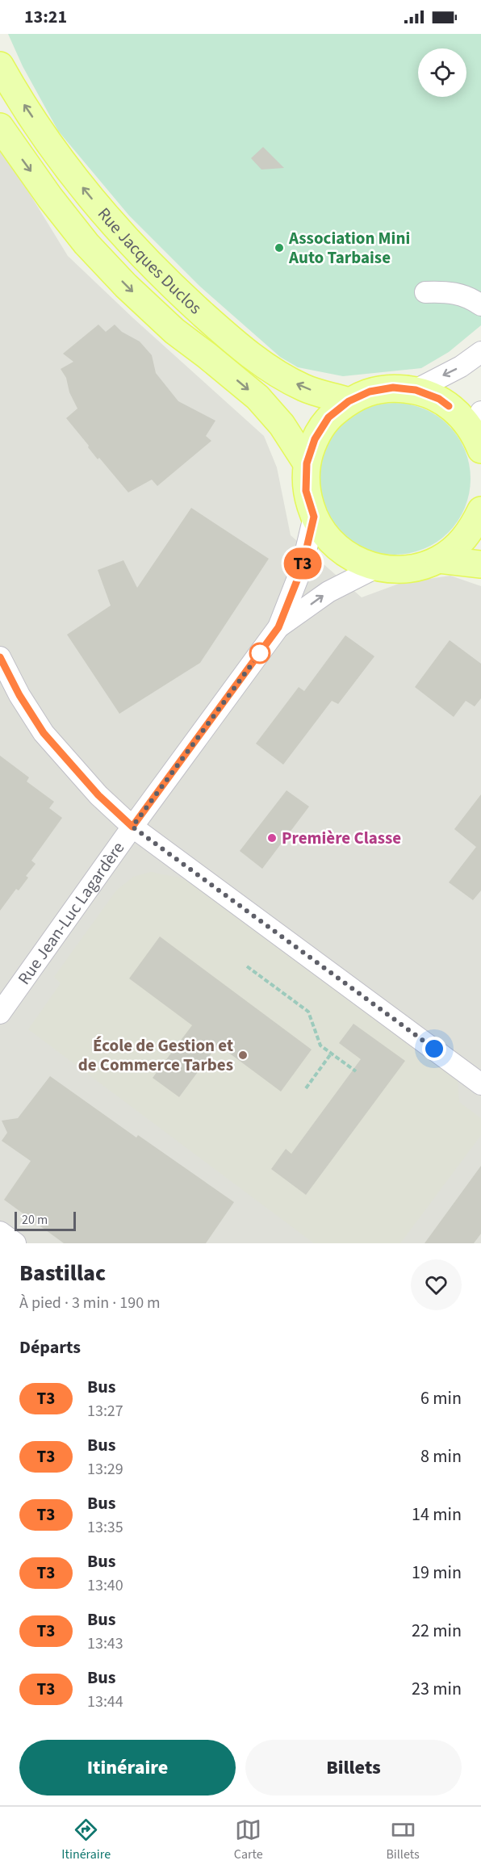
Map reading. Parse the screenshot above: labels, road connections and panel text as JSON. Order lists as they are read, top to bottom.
{
  "streets": {
    "main road": ["Rue Jacques Duclos"],
    "street": ["Rue Jean-Luc Lagardère"]
  },
  "places": ["Association Mini Auto Tarbaise", "Première Classe", "École de Gestion et de Commerce Tarbes"],
  "lines": ["bus line T3"],
  "scale_bar": "20 m",
  "page": {
    "status": "13:21",
    "on_map": "T3",
    "scale": "20 m",
    "heading": [
      ["Bastillac", "À pied · 3 min · 190 m"],
      "Départs"
    ],
    "list": [
      {
        "mark": "T3",
        "name": "Bus",
        "note": "13:27",
        "value": "6 min"
      },
      {
        "mark": "T3",
        "name": "Bus",
        "note": "13:29",
        "value": "8 min"
      },
      {
        "mark": "T3",
        "name": "Bus",
        "note": "13:35",
        "value": "14 min"
      },
      {
        "mark": "T3",
        "name": "Bus",
        "note": "13:40",
        "value": "19 min"
      },
      {
        "mark": "T3",
        "name": "Bus",
        "note": "13:43",
        "value": "22 min"
      },
      {
        "mark": "T3",
        "name": "Bus",
        "note": "13:44",
        "value": "23 min"
      }
    ],
    "buttons": ["Itinéraire", "Billets"],
    "tabs": ["Itinéraire", "Carte", "Billets"]
  }
}
